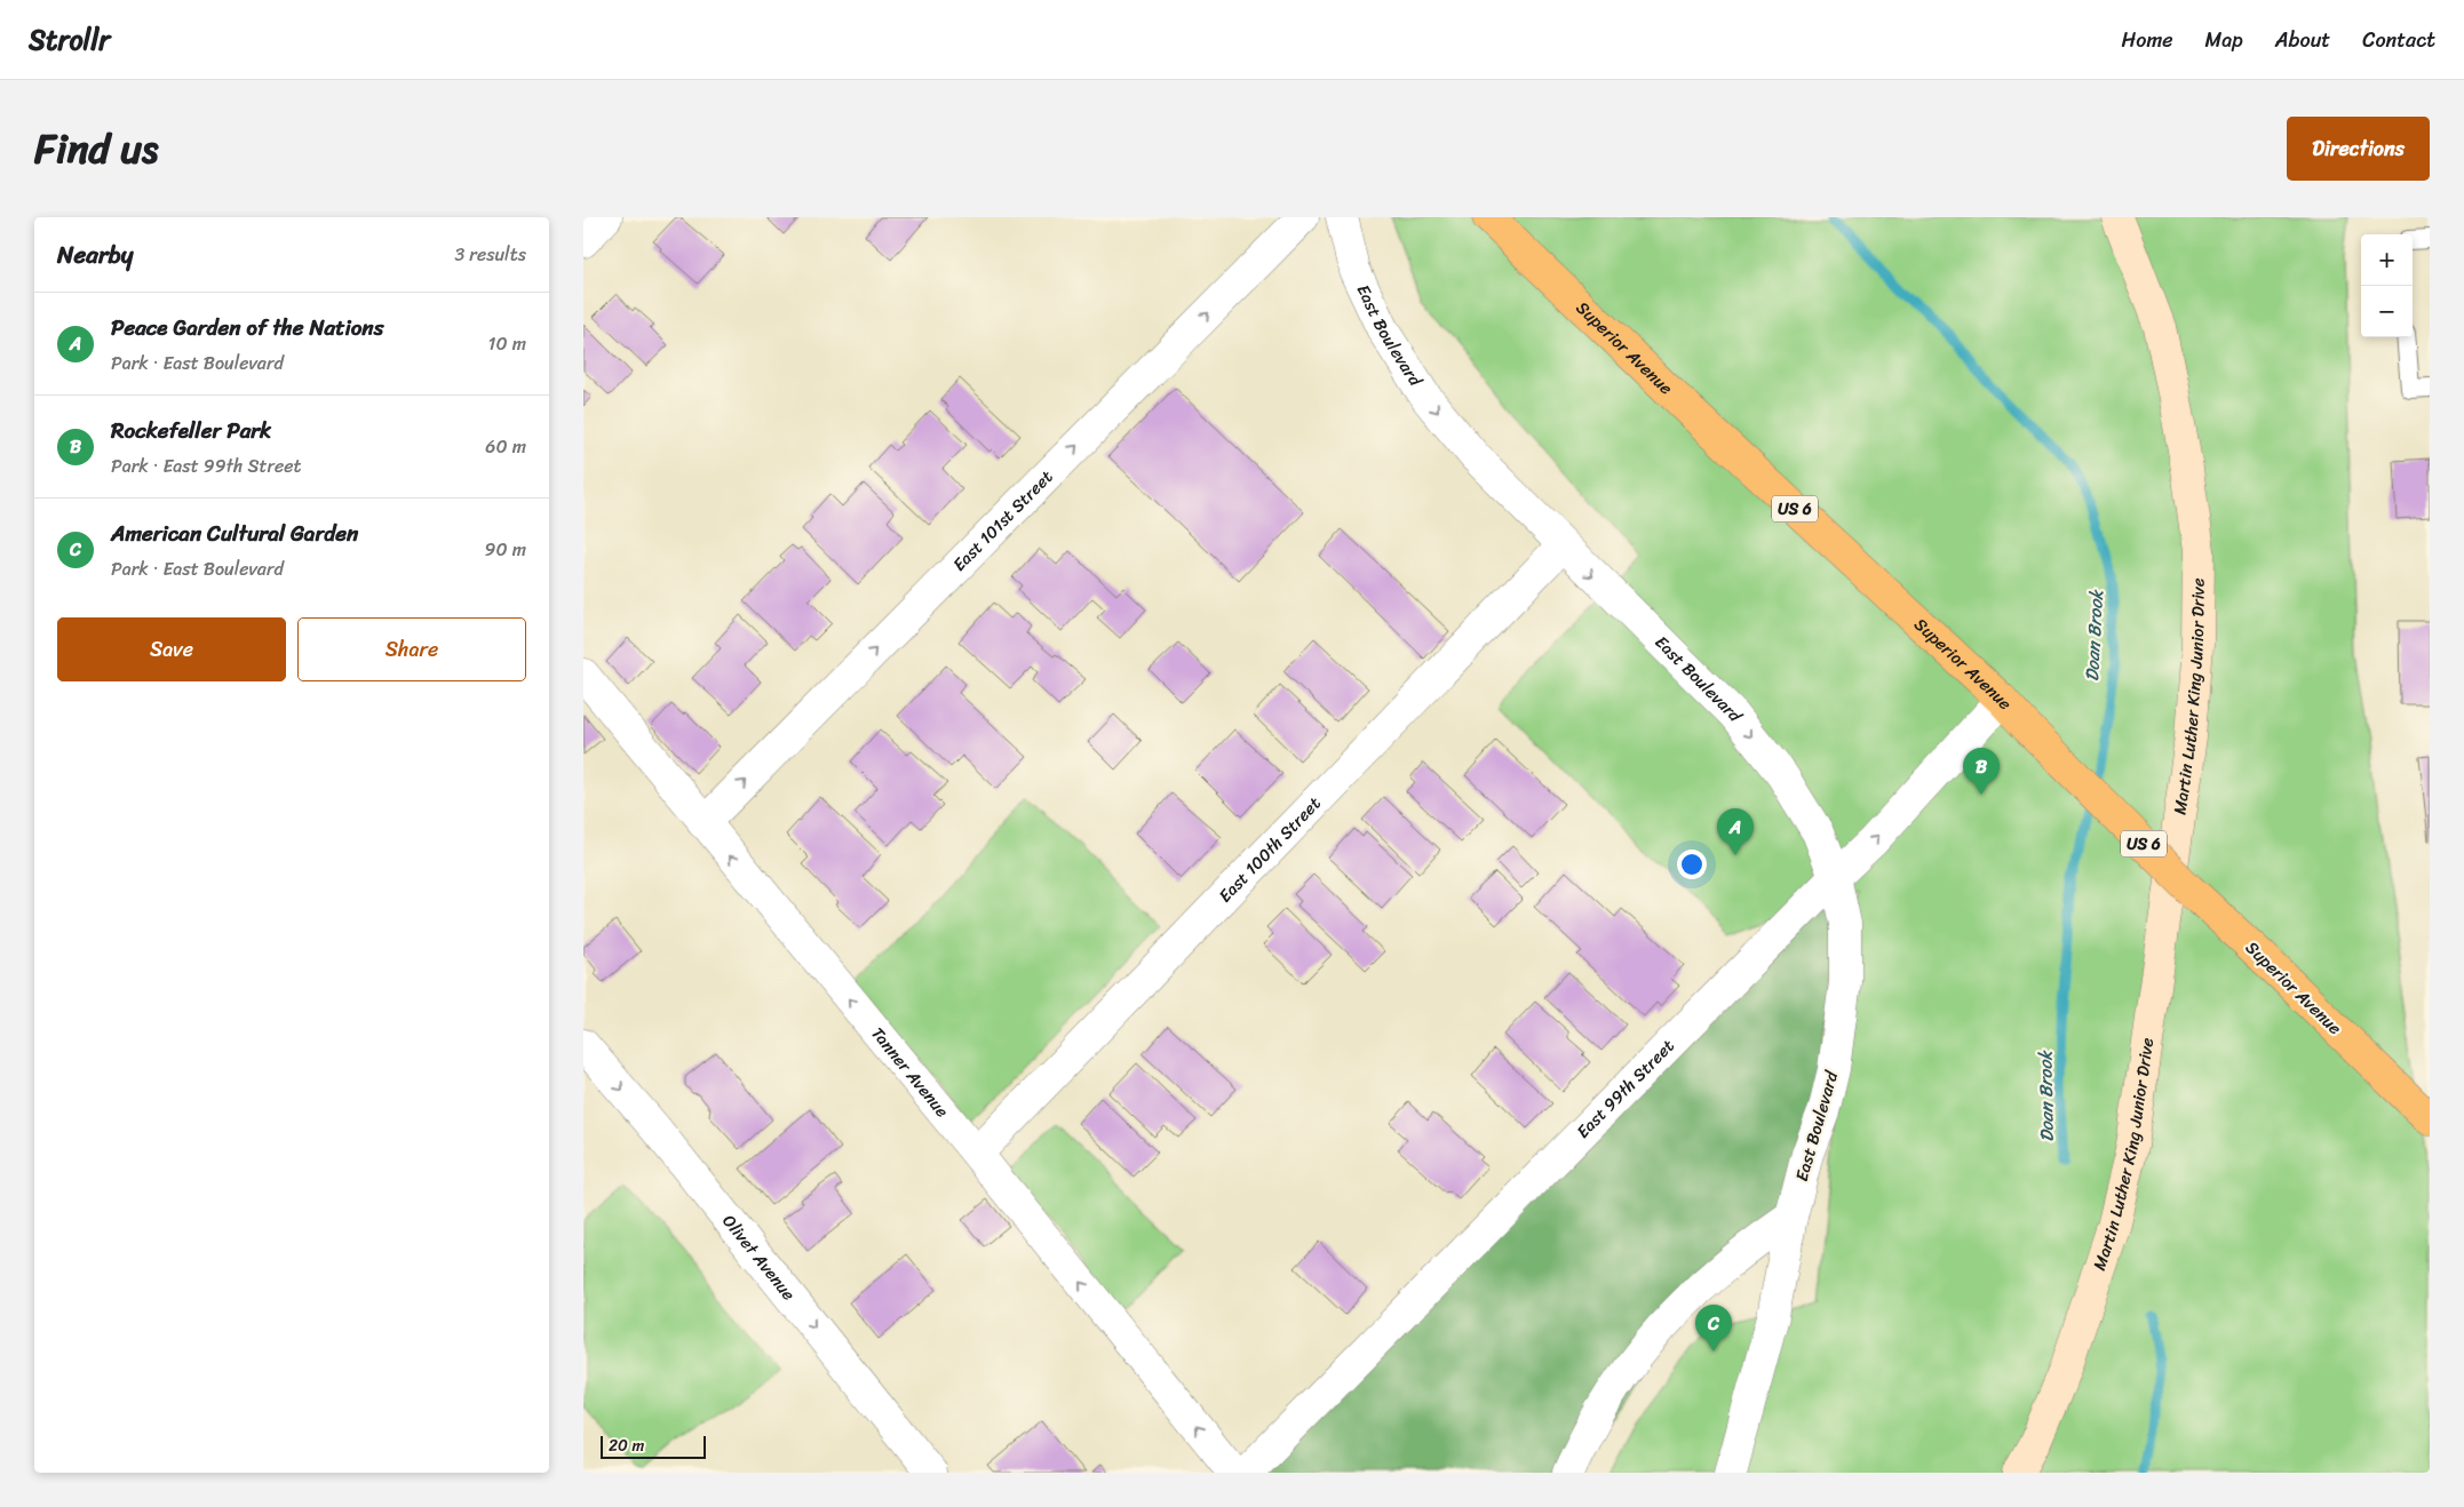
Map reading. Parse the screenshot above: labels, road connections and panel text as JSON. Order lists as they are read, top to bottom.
{
  "streets": {
    "main road": ["Superior Avenue", "US 6", "Martin Luther King Junior Drive"],
    "street": [
      "East Boulevard",
      "East 101st Street",
      "East 100th Street",
      "Tanner Avenue",
      "East 99th Street",
      "Olivet Avenue"
    ]
  },
  "crossings": [
    ["East Boulevard", "East 100th Street"],
    ["East Boulevard", "East 99th Street"],
    ["Superior Avenue", "East 99th Street"],
    ["East 101st Street", "Tanner Avenue"],
    ["East 100th Street", "Tanner Avenue"]
  ],
  "one_way": [
    "East Boulevard",
    "East 101st Street",
    "Tanner Avenue",
    "Olivet Avenue"
  ],
  "water": ["Doan Brook"],
  "scale_bar": "20 m",
  "page": {
    "header": "Strollr",
    "nav": [
      "Home",
      "Map",
      "About",
      "Contact"
    ],
    "title": "Find us",
    "buttons": [
      "Directions",
      ["Save", "Share"]
    ],
    "heading": ["Nearby", "3 results"],
    "map_buttons": ["+", "−"],
    "list": [
      {
        "mark": "A",
        "name": "Peace Garden of the Nations",
        "note": "Park · East Boulevard",
        "value": "10 m"
      },
      {
        "mark": "B",
        "name": "Rockefeller Park",
        "note": "Park · East 99th Street",
        "value": "60 m"
      },
      {
        "mark": "C",
        "name": "American Cultural Garden",
        "note": "Park · East Boulevard",
        "value": "90 m"
      }
    ],
    "pins": ["B", "A", "C"],
    "scale": "20 m"
  }
}
